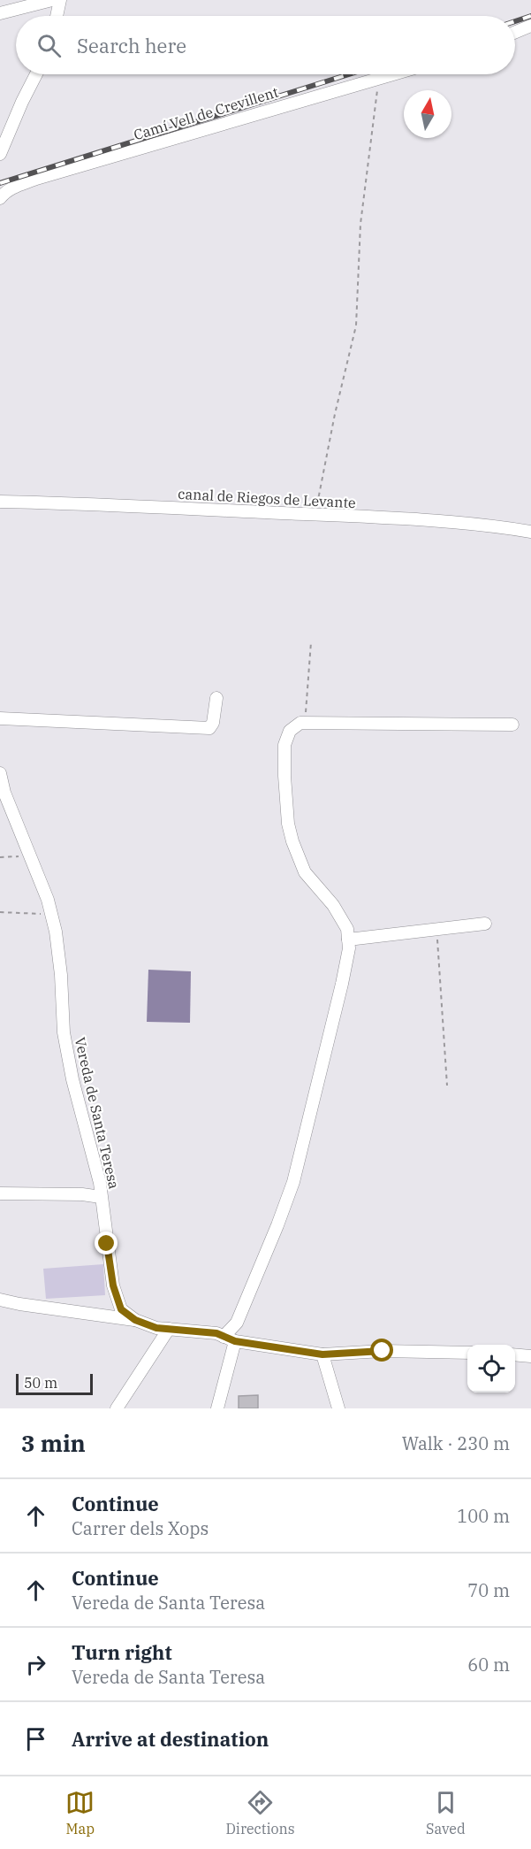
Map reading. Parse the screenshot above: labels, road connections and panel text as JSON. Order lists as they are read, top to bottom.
{
  "streets": {
    "street": ["Camí Vell de Crevillent", "canal de Riegos de Levante", "Vereda de Santa Teresa"]
  },
  "scale_bar": "50 m",
  "north": "top",
  "page": {
    "search": "Search here",
    "scale": "50 m",
    "heading": ["3 min", "Walk · 230 m"],
    "list": [
      ["Continue", "Carrer dels Xops", "100 m"],
      ["Continue", "Vereda de Santa Teresa", "70 m"],
      ["Turn right", "Vereda de Santa Teresa", "60 m"],
      "Arrive at destination"
    ],
    "nav": ["Map", "Directions", "Saved"]
  }
}
